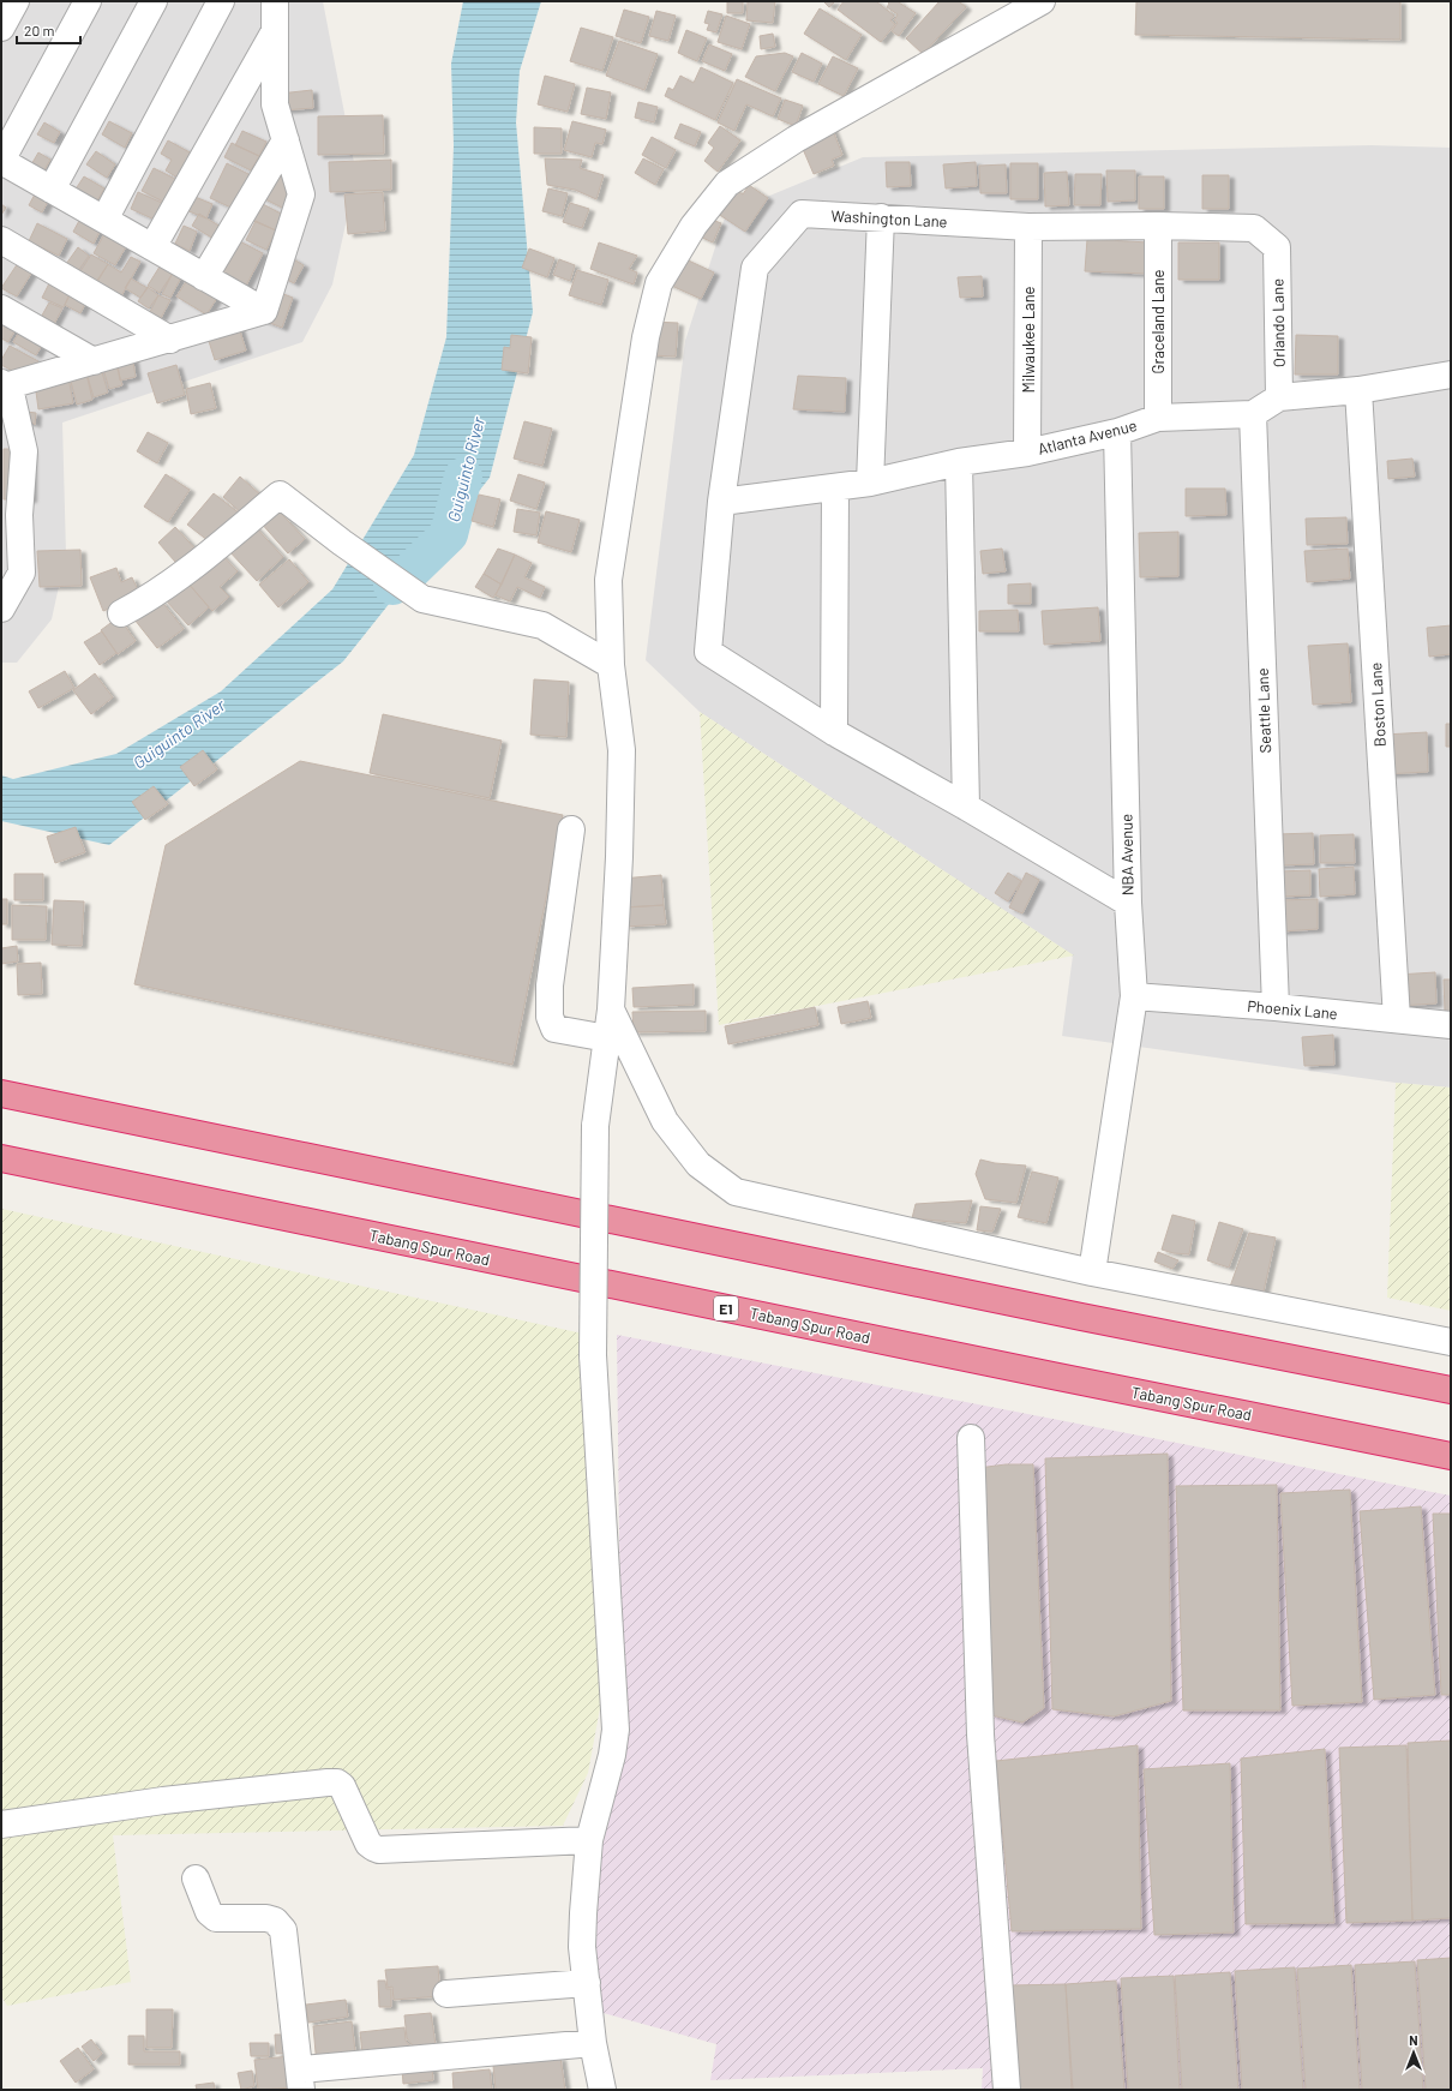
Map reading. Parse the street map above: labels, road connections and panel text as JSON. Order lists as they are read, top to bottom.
{
  "streets": {
    "highway": ["Tabang Spur Road", "E1"],
    "street": [
      "Washington Lane",
      "Graceland Lane",
      "Orlando Lane",
      "Milwaukee Lane",
      "Atlanta Avenue",
      "Boston Lane",
      "Seattle Lane",
      "NBA Avenue",
      "Phoenix Lane"
    ]
  },
  "crossings": [
    ["Washington Lane", "Graceland Lane"],
    ["Washington Lane", "Orlando Lane"],
    ["Washington Lane", "Milwaukee Lane"],
    ["Washington Lane", "Atlanta Avenue"],
    ["Graceland Lane", "Atlanta Avenue"],
    ["Milwaukee Lane", "Atlanta Avenue"],
    ["Atlanta Avenue", "Seattle Lane"],
    ["Atlanta Avenue", "NBA Avenue"],
    ["Boston Lane", "Phoenix Lane"],
    ["Seattle Lane", "Phoenix Lane"],
    ["NBA Avenue", "Phoenix Lane"]
  ],
  "water": ["Guiguinto River"],
  "scale_bar": "20 m",
  "north": "top"
}
